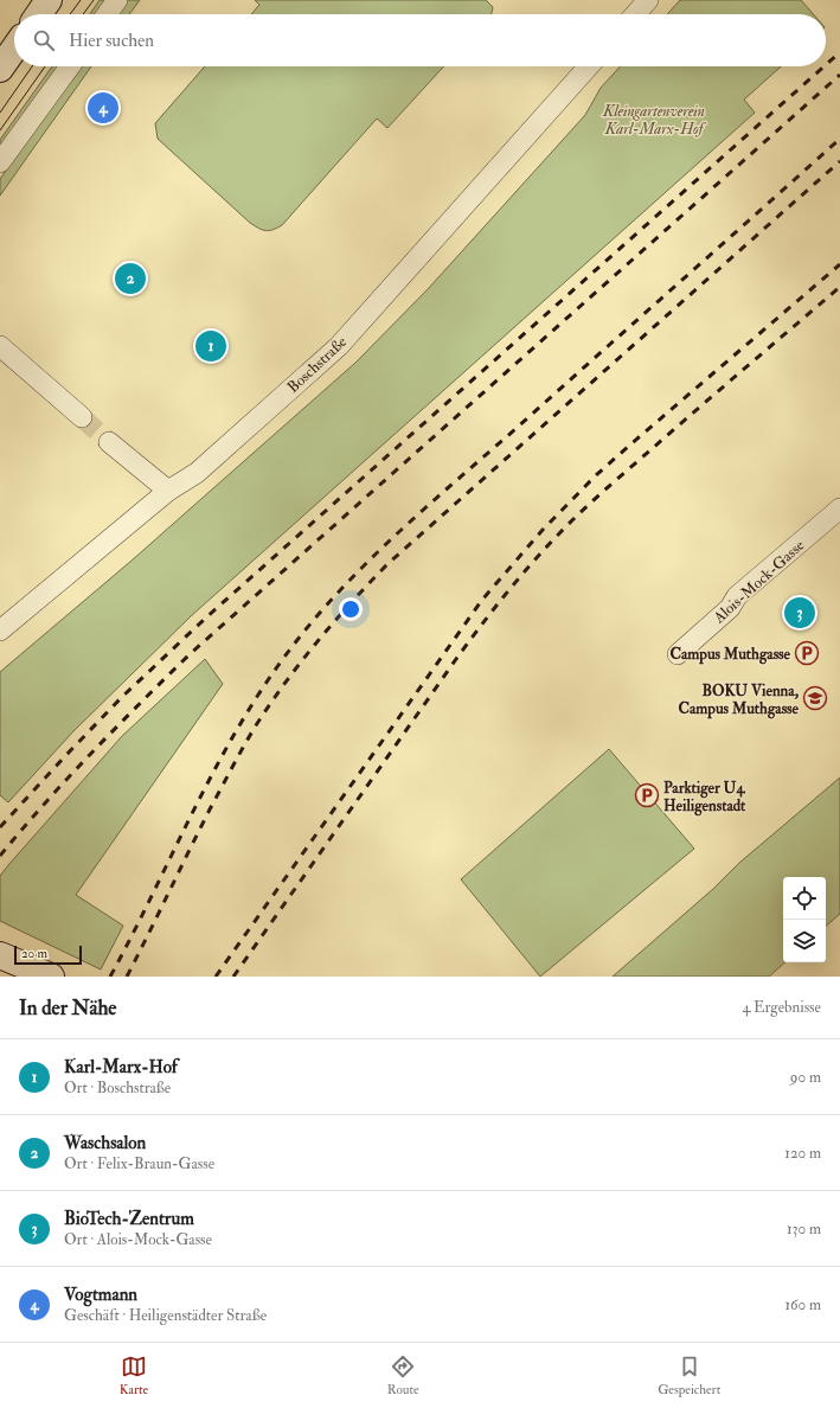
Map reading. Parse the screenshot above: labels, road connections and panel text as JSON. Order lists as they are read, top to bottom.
{
  "streets": {
    "street": ["Boschstraße", "Alois-Mock-Gasse"]
  },
  "parks": ["Kleingartenverein Karl-Marx-Hof"],
  "places": {
    "parking": ["Campus Muthgasse", "Parktiger U4 Heiligenstadt"],
    "school or university": ["BOKU Vienna, Campus Muthgasse"]
  },
  "scale_bar": "20 m",
  "page": {
    "search": "Hier suchen",
    "pins": [
      "4",
      "2",
      "1",
      "3"
    ],
    "scale": "20 m",
    "heading": ["In der Nähe", "4 Ergebnisse"],
    "list": [
      {
        "mark": "1",
        "name": "Karl-Marx-Hof",
        "note": "Ort · Boschstraße",
        "value": "90 m"
      },
      {
        "mark": "2",
        "name": "Waschsalon",
        "note": "Ort · Felix-Braun-Gasse",
        "value": "120 m"
      },
      {
        "mark": "3",
        "name": "BioTech-Zentrum",
        "note": "Ort · Alois-Mock-Gasse",
        "value": "130 m"
      },
      {
        "mark": "4",
        "name": "Vogtmann",
        "note": "Geschäft · Heiligenstädter Straße",
        "value": "160 m"
      }
    ],
    "nav": ["Karte", "Route", "Gespeichert"]
  }
}
